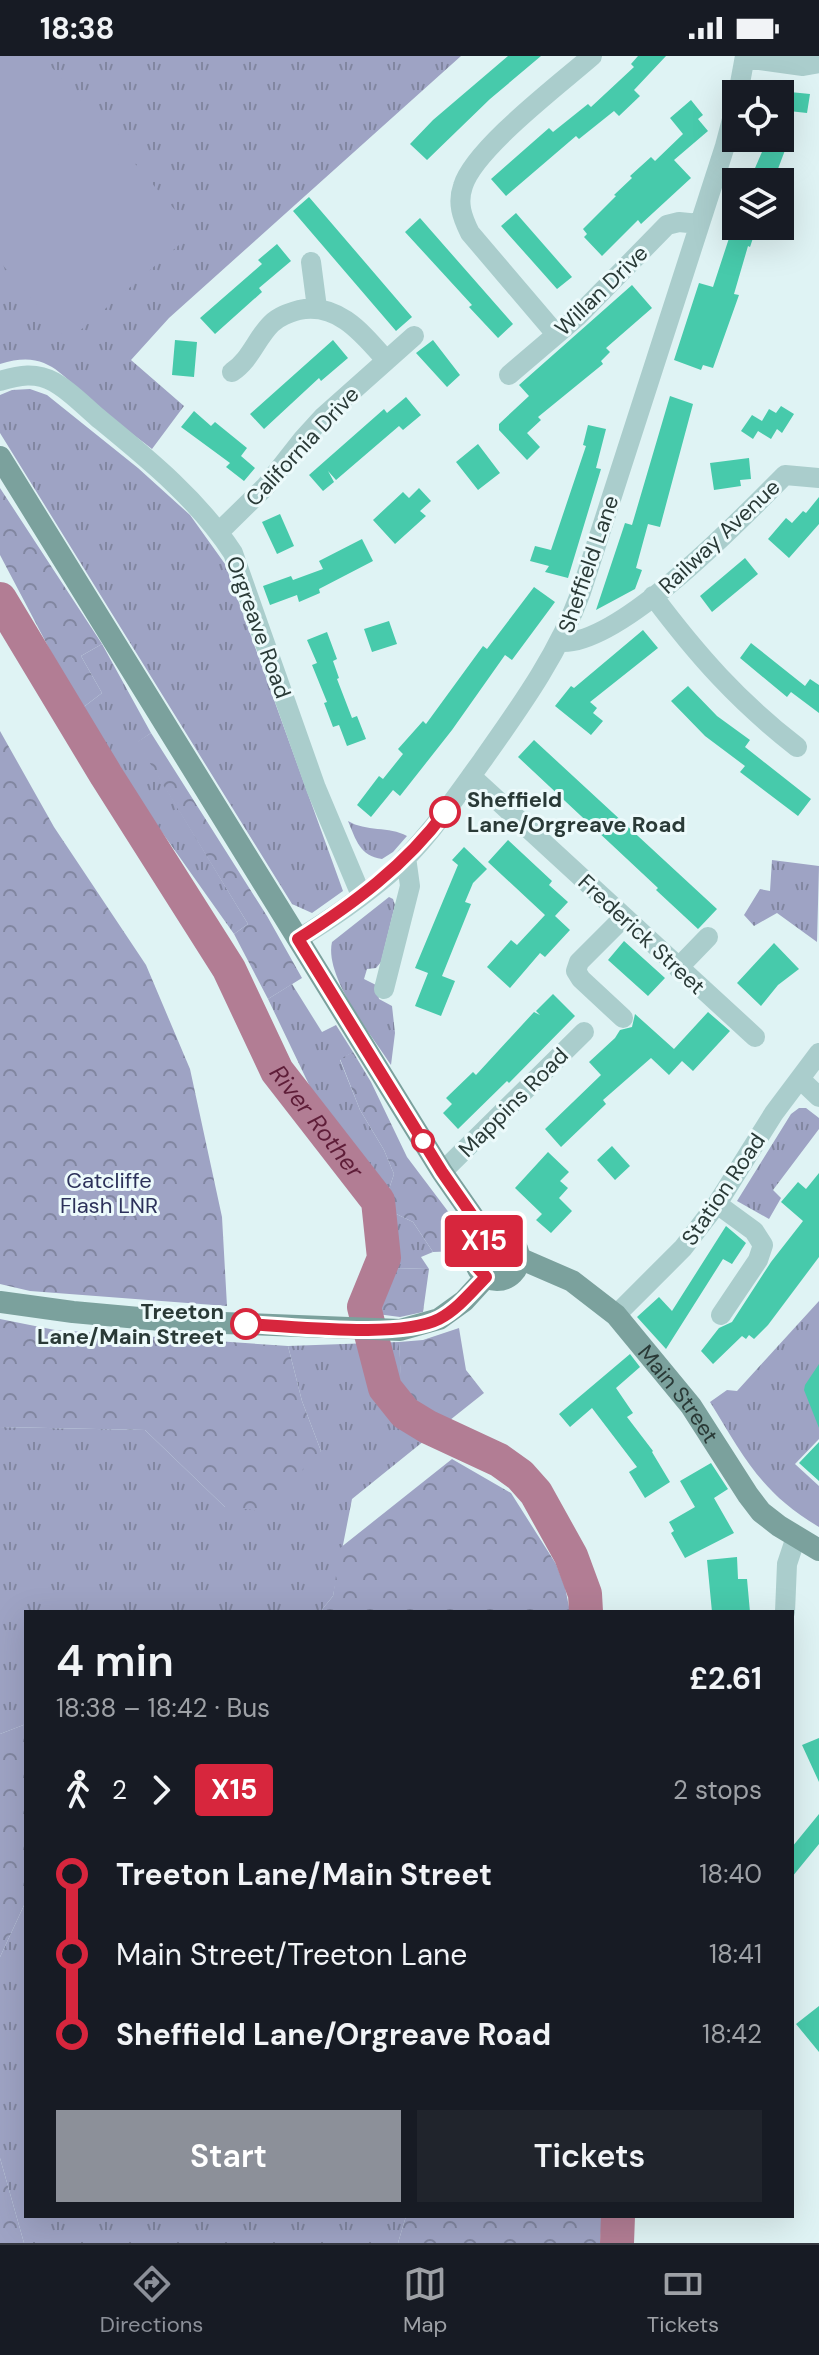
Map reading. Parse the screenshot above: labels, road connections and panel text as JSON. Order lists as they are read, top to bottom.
{
  "streets": {
    "main road": ["Main Street"],
    "street": [
      "Willan Drive",
      "California Drive",
      "Railway Avenue",
      "Sheffield Lane",
      "Orgreave Road",
      "Frederick Street",
      "Mappins Road",
      "Station Road"
    ]
  },
  "crossings": [
    ["Willan Drive", "Sheffield Lane"],
    ["California Drive", "Orgreave Road"],
    ["Railway Avenue", "Sheffield Lane"],
    ["Sheffield Lane", "Orgreave Road"],
    ["Sheffield Lane", "Frederick Street"],
    ["Station Road", "Main Street"]
  ],
  "water": ["River Rother"],
  "parks": ["Catcliffe Flash LNR"],
  "places": ["Sheffield Lane/Orgreave Road", "Treeton Lane/Main Street"],
  "lines": ["bus line X15"],
  "page": {
    "status": "18:38",
    "on_map": "X15",
    "heading": ["4 min", "18:38 – 18:42 · Bus", "£2.61"],
    "legs": ["2", "X15", "2 stops"],
    "list": [
      {
        "name": "Treeton Lane/Main Street",
        "value": "18:40"
      },
      {
        "name": "Main Street/Treeton Lane",
        "value": "18:41"
      },
      {
        "name": "Sheffield Lane/Orgreave Road",
        "value": "18:42"
      }
    ],
    "buttons": ["Start", "Tickets"],
    "tabs": ["Directions", "Map", "Tickets"]
  }
}
